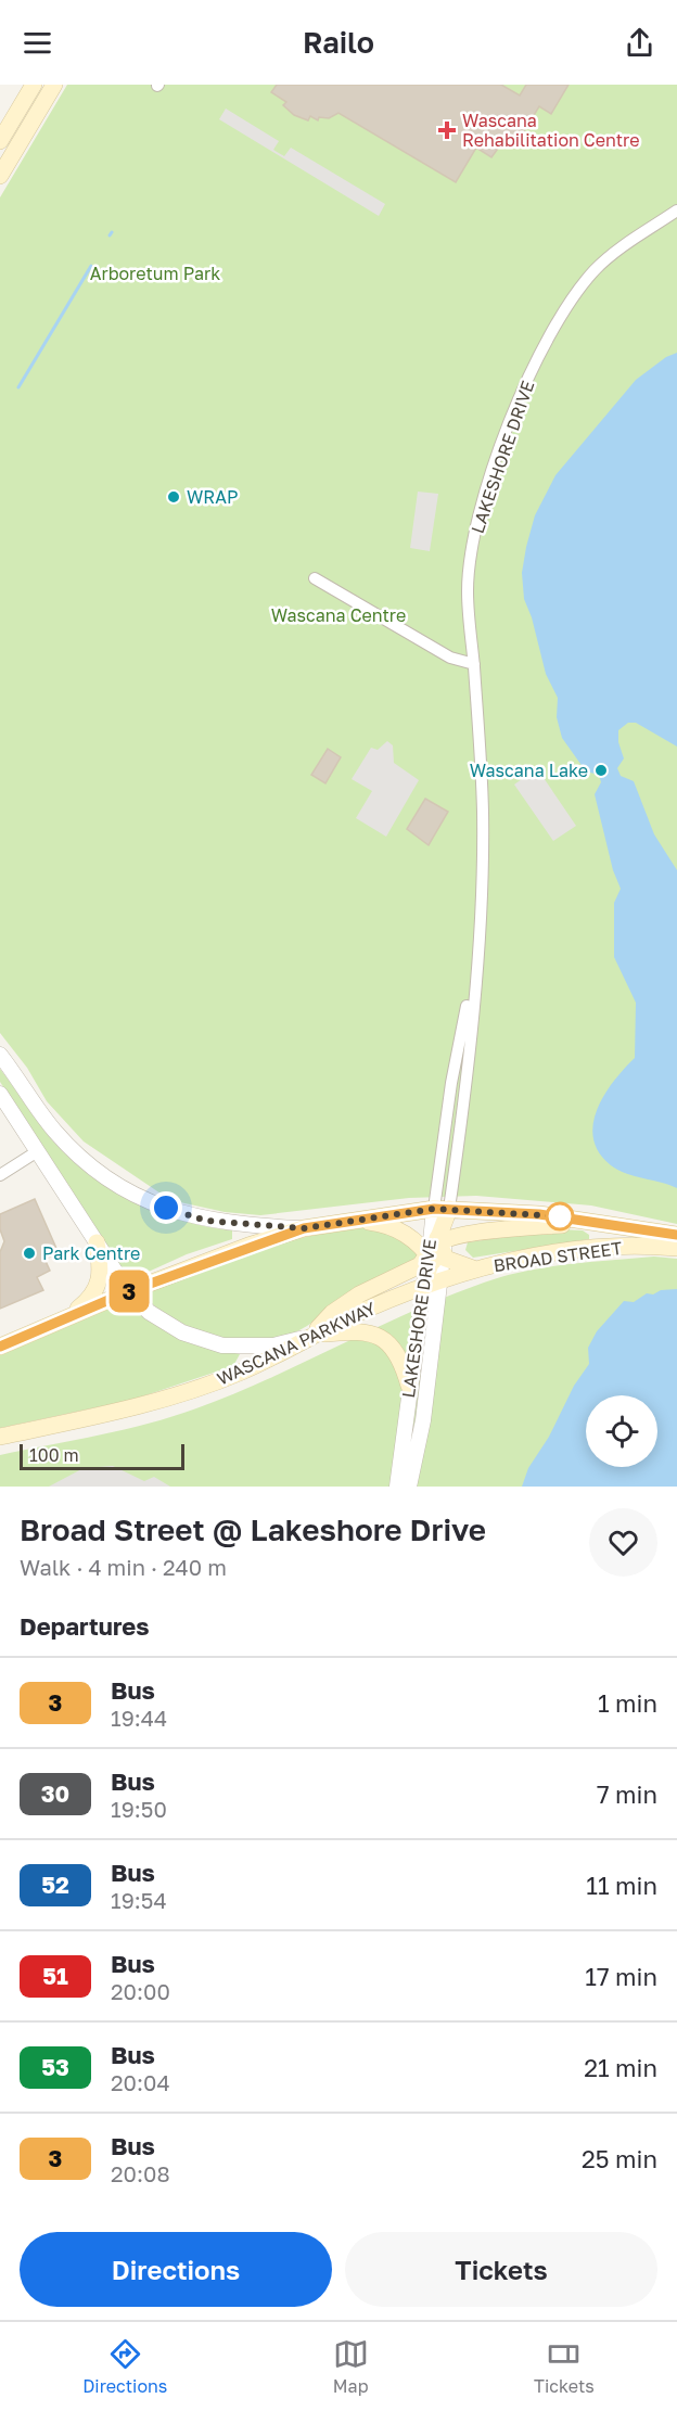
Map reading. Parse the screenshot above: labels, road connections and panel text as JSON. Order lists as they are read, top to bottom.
{
  "streets": {
    "main road": ["BROAD STREET", "WASCANA PARKWAY"],
    "street": ["LAKESHORE DRIVE"]
  },
  "crossings": [
    ["LAKESHORE DRIVE", "BROAD STREET"],
    ["LAKESHORE DRIVE", "WASCANA PARKWAY"],
    ["BROAD STREET", "WASCANA PARKWAY"]
  ],
  "parks": ["Arboretum Park", "Wascana Centre"],
  "places": {
    "health": ["Wascana Rehabilitation Centre"],
    "other": ["WRAP", "Wascana Lake", "Park Centre"]
  },
  "lines": ["bus line 3"],
  "scale_bar": "100 m",
  "page": {
    "header": "Railo",
    "on_map": "3",
    "scale": "100 m",
    "heading": [
      ["Broad Street @ Lakeshore Drive", "Walk · 4 min · 240 m"],
      "Departures"
    ],
    "list": [
      {
        "mark": "3",
        "name": "Bus",
        "note": "19:44",
        "value": "1 min"
      },
      {
        "mark": "30",
        "name": "Bus",
        "note": "19:50",
        "value": "7 min"
      },
      {
        "mark": "52",
        "name": "Bus",
        "note": "19:54",
        "value": "11 min"
      },
      {
        "mark": "51",
        "name": "Bus",
        "note": "20:00",
        "value": "17 min"
      },
      {
        "mark": "53",
        "name": "Bus",
        "note": "20:04",
        "value": "21 min"
      },
      {
        "mark": "3",
        "name": "Bus",
        "note": "20:08",
        "value": "25 min"
      }
    ],
    "buttons": ["Directions", "Tickets"],
    "tabs": ["Directions", "Map", "Tickets"]
  }
}
